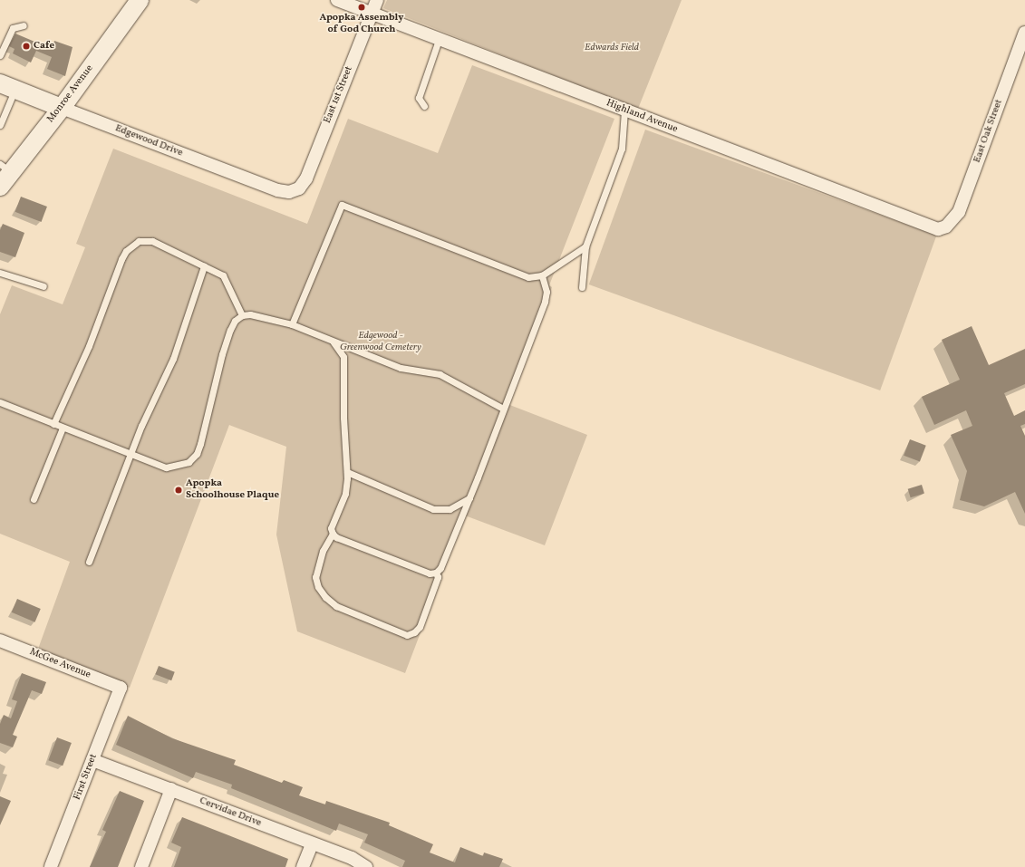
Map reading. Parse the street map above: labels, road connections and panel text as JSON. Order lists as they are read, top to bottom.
{
  "streets": {
    "street": [
      "Monroe Avenue",
      "East 1st Street",
      "Highland Avenue",
      "East Oak Street",
      "Edgewood Drive",
      "McGee Avenue",
      "First Street",
      "Cervidae Drive"
    ]
  },
  "crossings": [
    ["Monroe Avenue", "Edgewood Drive"],
    ["East 1st Street", "Highland Avenue"],
    ["East 1st Street", "Edgewood Drive"],
    ["Highland Avenue", "East Oak Street"],
    ["McGee Avenue", "First Street"],
    ["First Street", "Cervidae Drive"]
  ],
  "parks": ["Edwards Field", "Edgewood - Greenwood Cemetery"],
  "places": ["Apopka Assembly of God Church", "Cafe", "Apopka Schoolhouse Plaque"]
}
